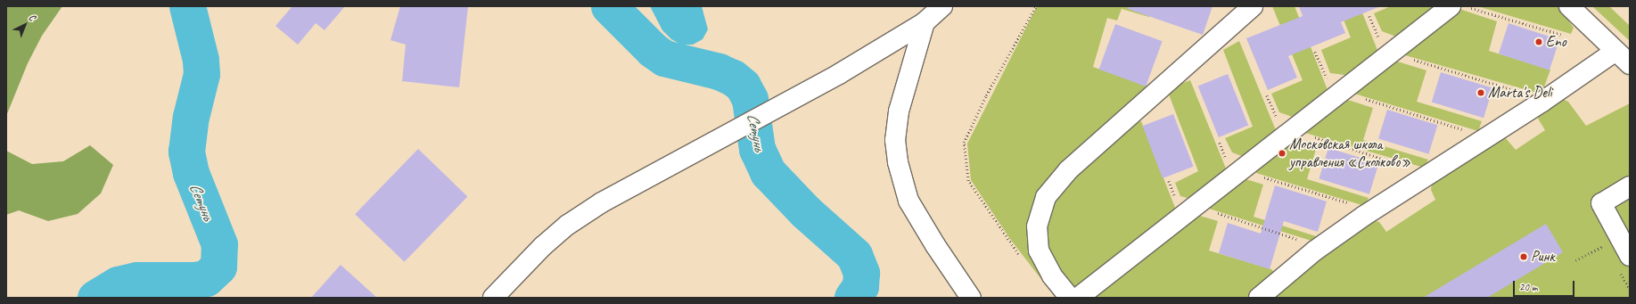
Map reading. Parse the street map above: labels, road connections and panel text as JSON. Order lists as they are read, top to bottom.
{
  "water": ["Сетунь"],
  "places": [
    "Eno",
    "Marta's Deli",
    "Московская школа управления «Сколково»",
    "Ринк"
  ],
  "scale_bar": "20 m",
  "north": "top right"
}
